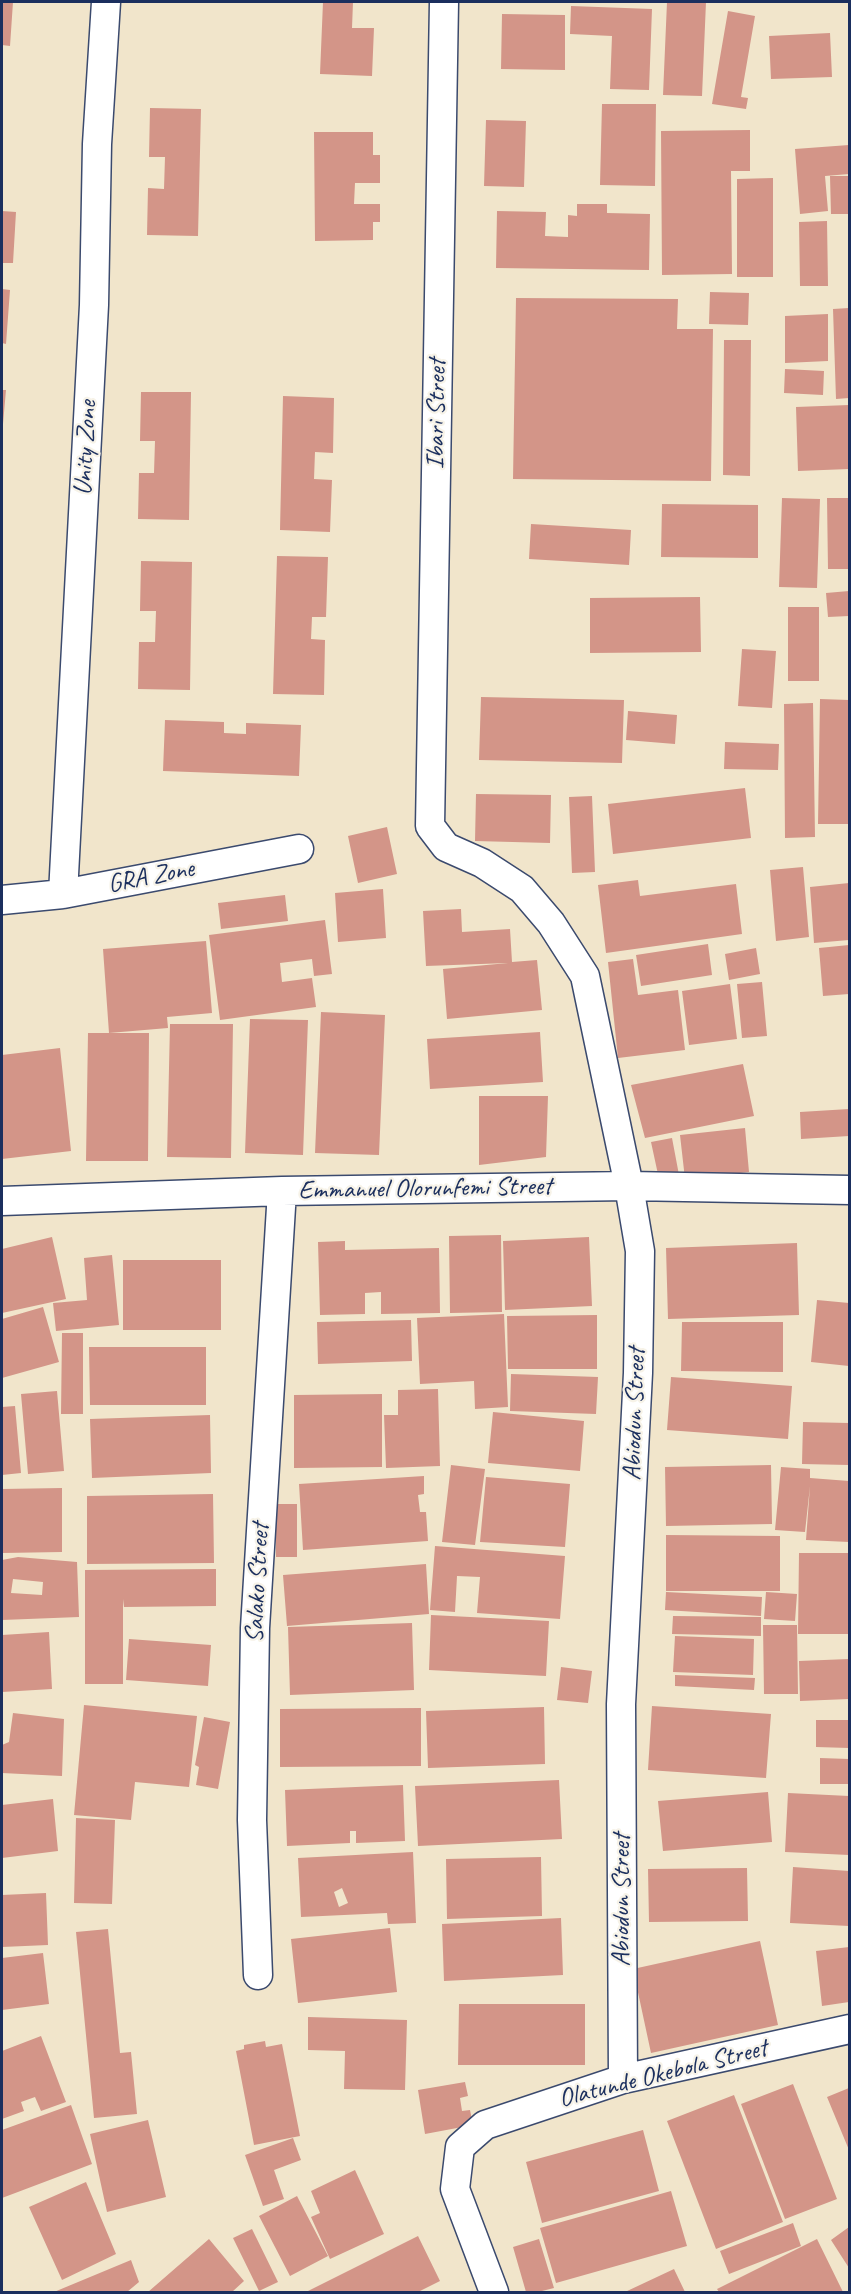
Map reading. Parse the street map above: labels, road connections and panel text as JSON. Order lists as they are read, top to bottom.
{
  "streets": {
    "street": [
      "Ibari Street",
      "Unity Zone",
      "GRA Zone",
      "Emmanuel Olorunfemi Street",
      "Abiodun Street",
      "Salako Street",
      "Olatunde Okebola Street"
    ]
  },
  "crossings": [
    ["Ibari Street", "Abiodun Street"],
    ["Unity Zone", "GRA Zone"],
    ["Emmanuel Olorunfemi Street", "Abiodun Street"],
    ["Emmanuel Olorunfemi Street", "Salako Street"],
    ["Abiodun Street", "Olatunde Okebola Street"]
  ]
}
